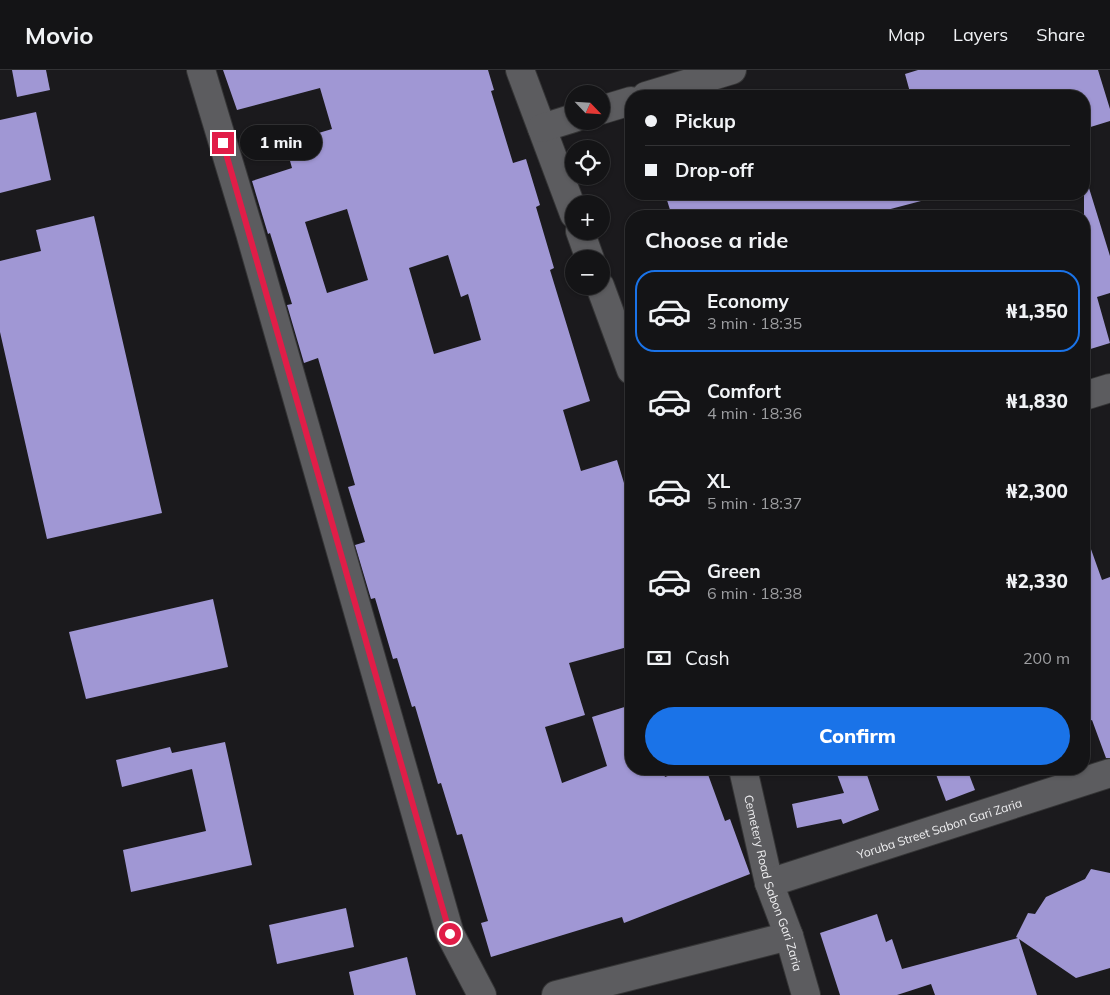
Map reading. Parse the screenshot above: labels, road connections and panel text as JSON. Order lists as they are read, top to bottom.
{
  "streets": {
    "street": ["Yoruba Street Sabon Gari Zaria", "Cemetery Road Sabon Gari Zaria"]
  },
  "crossings": [
    ["Yoruba Street Sabon Gari Zaria", "Cemetery Road Sabon Gari Zaria"]
  ],
  "north": "bottom right",
  "page": {
    "header": "Movio",
    "nav": ["Map", "Layers", "Share"],
    "map_buttons": ["+", "−"],
    "banner": ["Pickup", "Drop-off"],
    "bubble": "1 min",
    "heading": "Choose a ride",
    "list": [
      {
        "name": "Economy",
        "note": "3 min · 18:35",
        "value": "₦1,350"
      },
      {
        "name": "Comfort",
        "note": "4 min · 18:36",
        "value": "₦1,830"
      },
      {
        "name": "XL",
        "note": "5 min · 18:37",
        "value": "₦2,300"
      },
      {
        "name": "Green",
        "note": "6 min · 18:38",
        "value": "₦2,330"
      }
    ],
    "pay": ["Cash", "200 m"],
    "buttons": "Confirm"
  }
}
